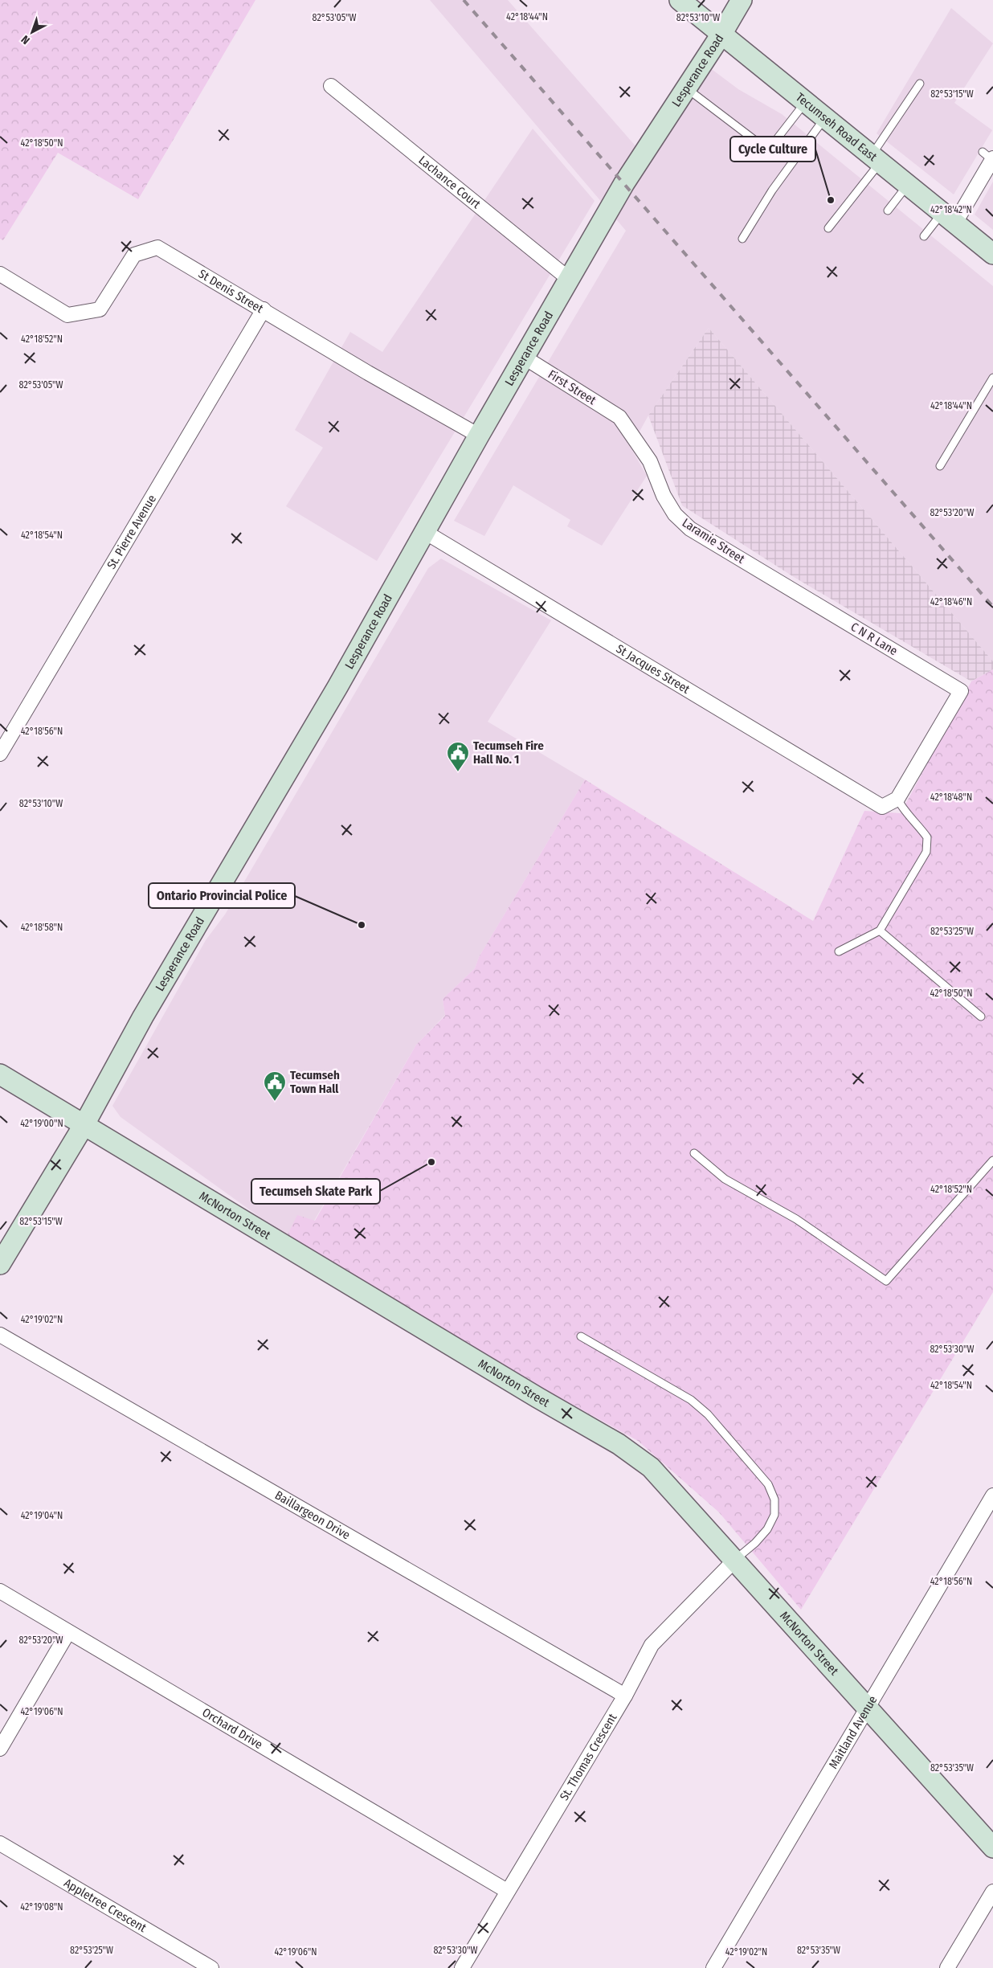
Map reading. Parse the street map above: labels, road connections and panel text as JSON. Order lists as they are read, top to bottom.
{
  "streets": {
    "main road": ["Lesperance Road", "Tecumseh Road East", "McNorton Street"],
    "street": [
      "Lachance Court",
      "St Denis Street",
      "First Street",
      "St. Pierre Avenue",
      "Laramie Street",
      "C N R Lane",
      "St Jacques Street",
      "Baillargeon Drive",
      "Orchard Drive",
      "Maitland Avenue",
      "St. Thomas Crescent",
      "Appletree Crescent"
    ]
  },
  "crossings": [
    ["Lesperance Road", "Tecumseh Road East"],
    ["Lesperance Road", "Lachance Court"],
    ["Lesperance Road", "St Denis Street"],
    ["Lesperance Road", "First Street"],
    ["Lesperance Road", "St Jacques Street"],
    ["Lesperance Road", "McNorton Street"],
    ["St Denis Street", "St. Pierre Avenue"],
    ["First Street", "Laramie Street"],
    ["Laramie Street", "C N R Lane"],
    ["C N R Lane", "St Jacques Street"],
    ["McNorton Street", "Maitland Avenue"],
    ["McNorton Street", "St. Thomas Crescent"],
    ["Baillargeon Drive", "St. Thomas Crescent"],
    ["Orchard Drive", "St. Thomas Crescent"]
  ],
  "places": {
    "other": ["Cycle Culture", "Ontario Provincial Police", "Tecumseh Skate Park"],
    "public building": ["Tecumseh Fire Hall No. 1", "Tecumseh Town Hall"]
  },
  "north": "bottom left",
  "coordinates": [
    "42°18'44\"N",
    "82°53'05\"W",
    "82°53'10\"W",
    "82°53'15\"W",
    "42°18'50\"N",
    "42°18'42\"N",
    "42°18'52\"N",
    "82°53'20\"W",
    "42°18'54\"N",
    "42°18'46\"N",
    "42°18'56\"N",
    "42°18'48\"N",
    "42°18'58\"N",
    "82°53'25\"W",
    "42°19'00\"N",
    "42°19'02\"N",
    "82°53'30\"W",
    "42°19'04\"N",
    "42°19'06\"N",
    "82°53'35\"W",
    "42°19'08\"N"
  ]
}
